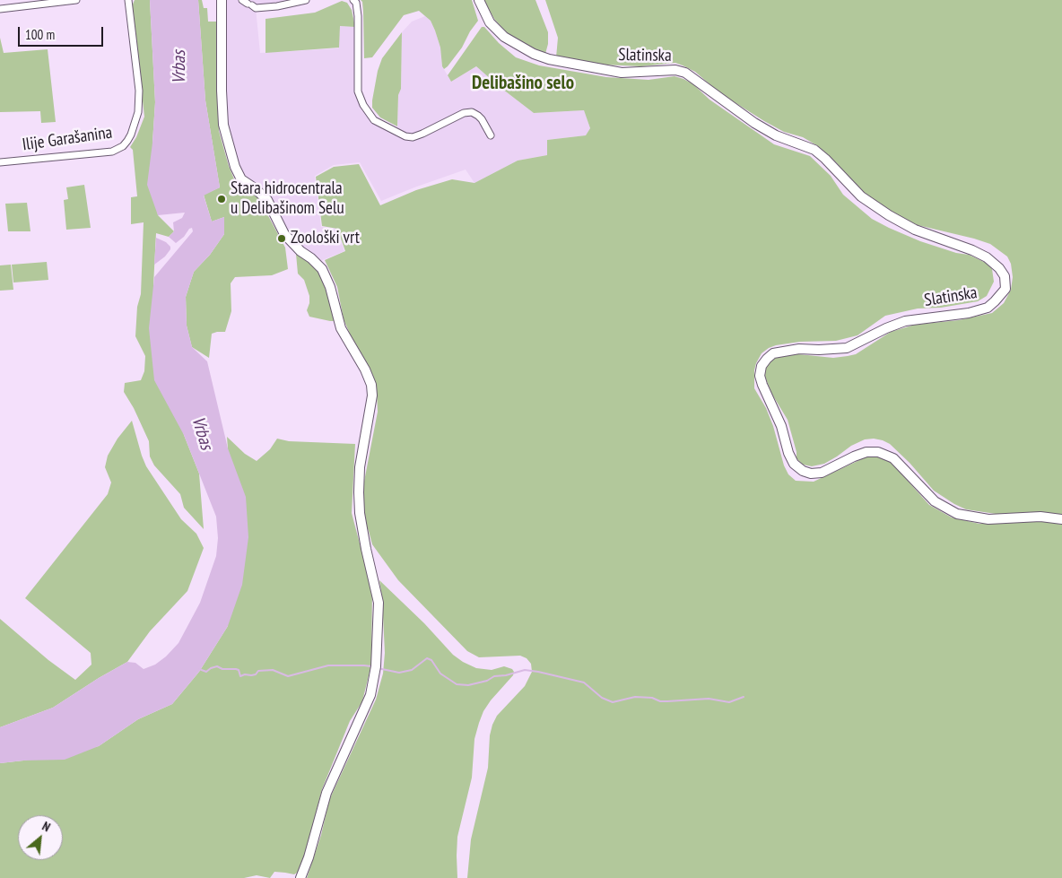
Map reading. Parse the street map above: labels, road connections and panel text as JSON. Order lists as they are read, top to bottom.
{
  "streets": {
    "street": ["Slatinska", "Ilije Garašanina"]
  },
  "districts": ["Delibašino selo"],
  "water": ["Vrbas"],
  "places": ["Stara hidrocentrala u Delibašinom Selu", "Zoološki vrt"],
  "scale_bar": "100 m",
  "north": "top right"
}
